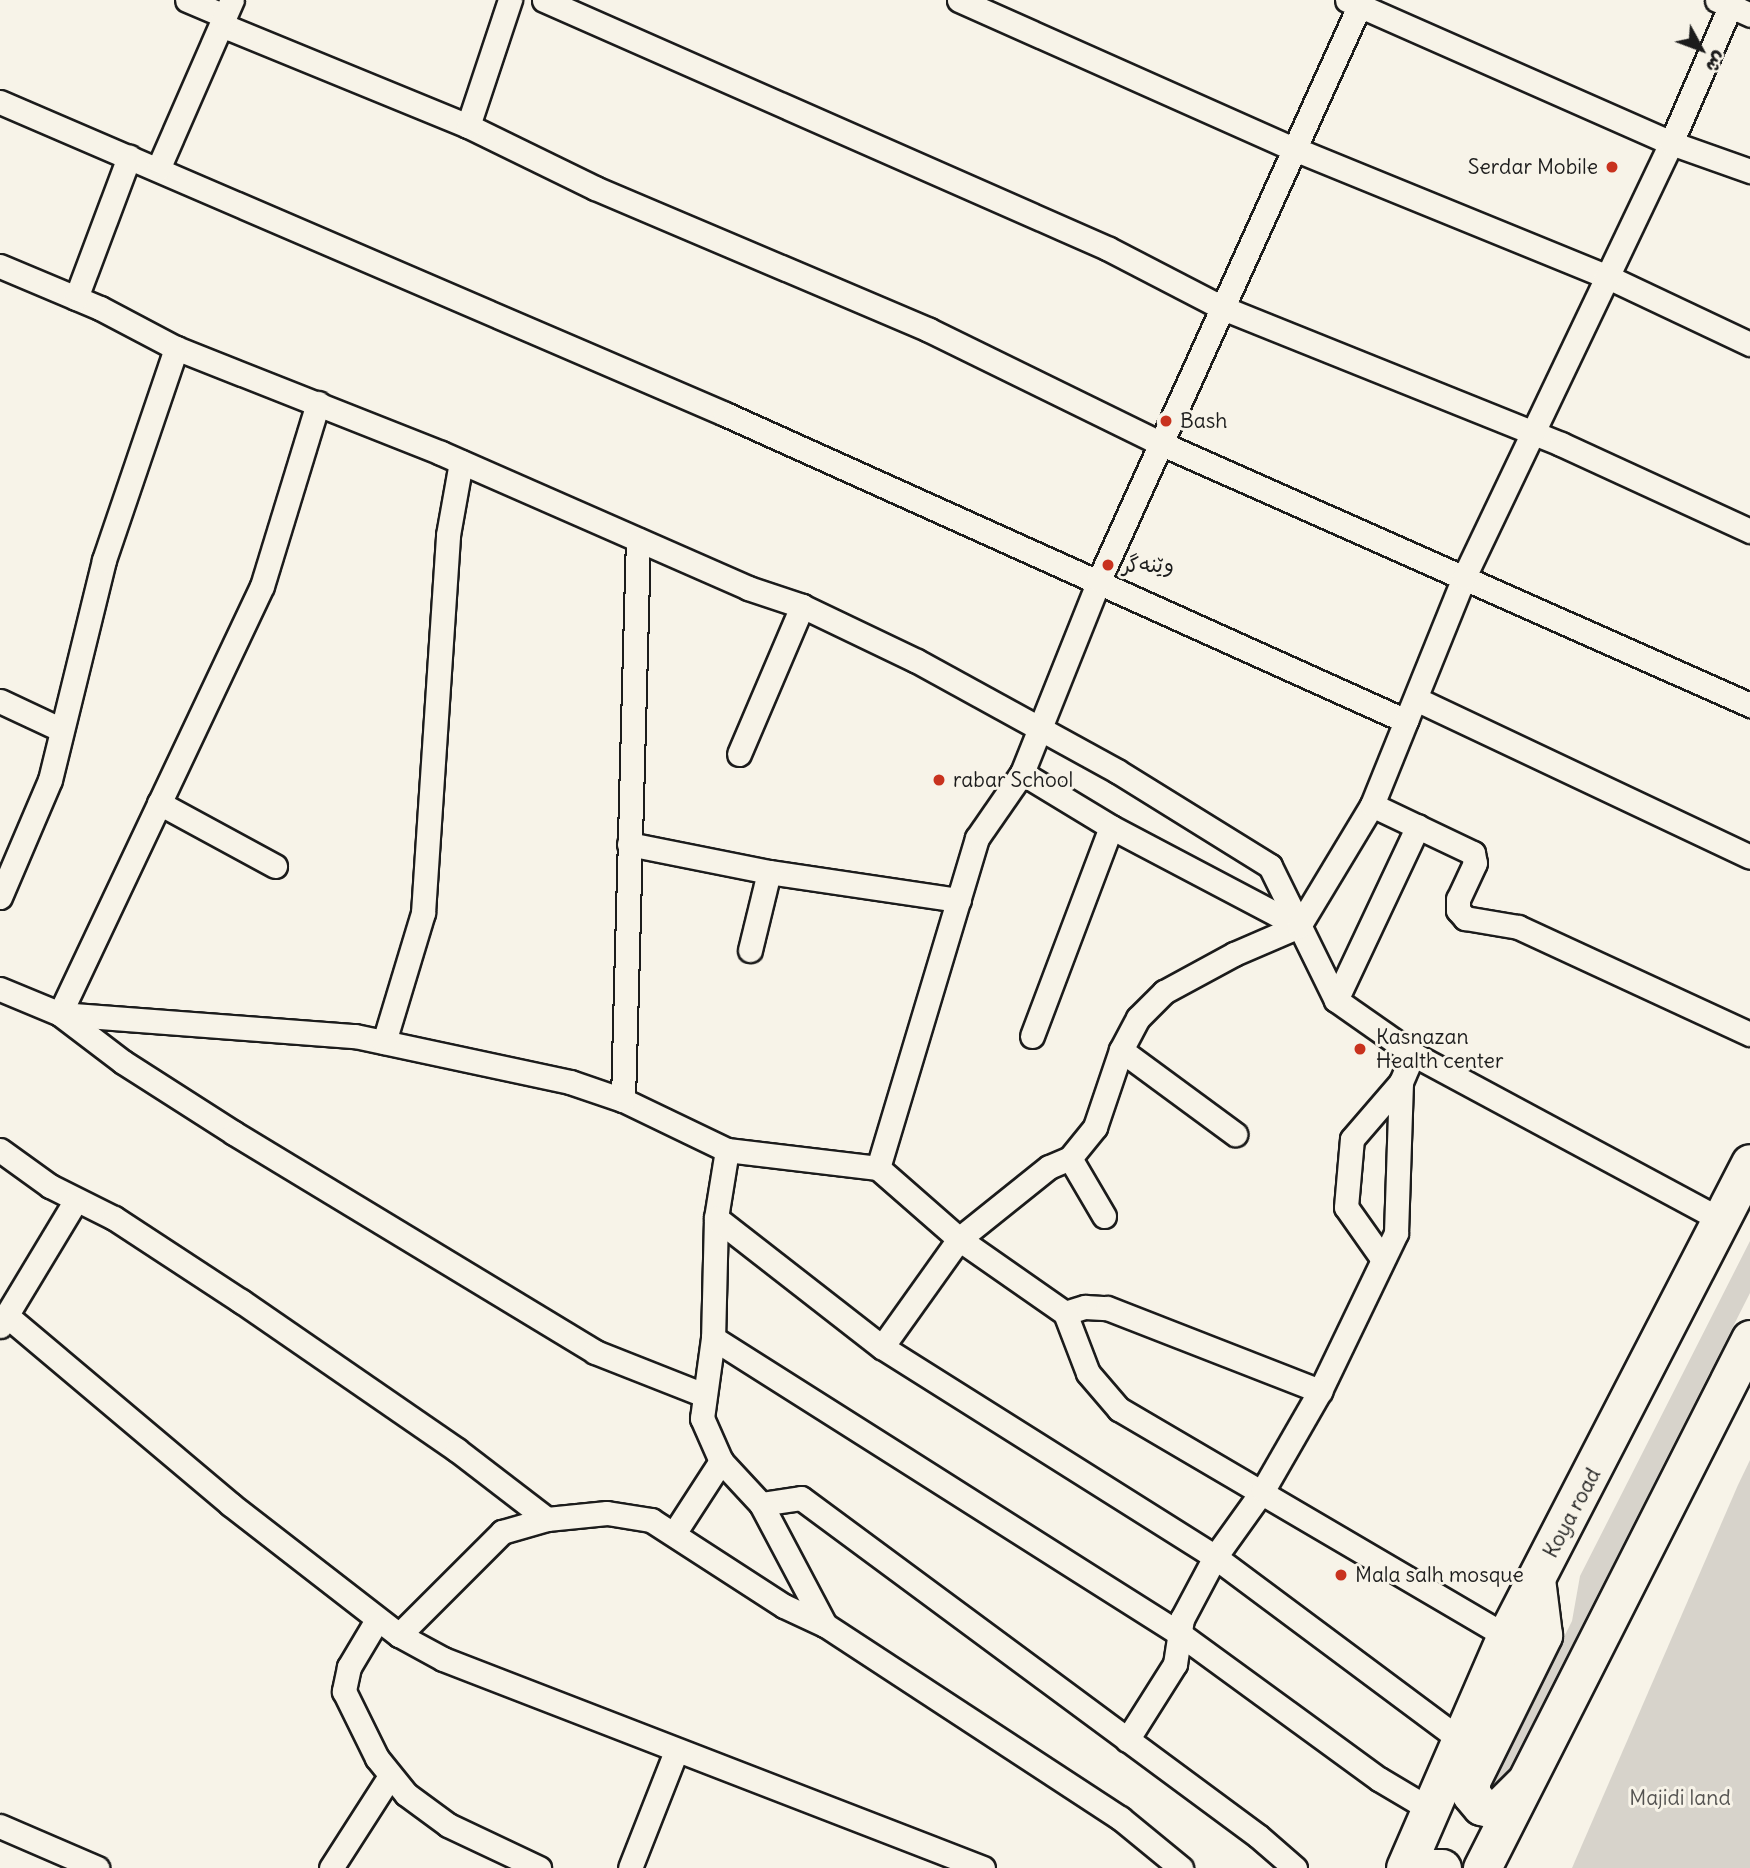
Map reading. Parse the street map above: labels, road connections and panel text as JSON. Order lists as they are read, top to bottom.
{
  "streets": {
    "highway": ["Koya road"]
  },
  "parks": ["Majidi land"],
  "places": [
    "Serdar Mobile",
    "Bash",
    "وێنەگر",
    "rabar School",
    "Kasnazan Health center",
    "Mala salh mosque"
  ],
  "north": "bottom right"
}
